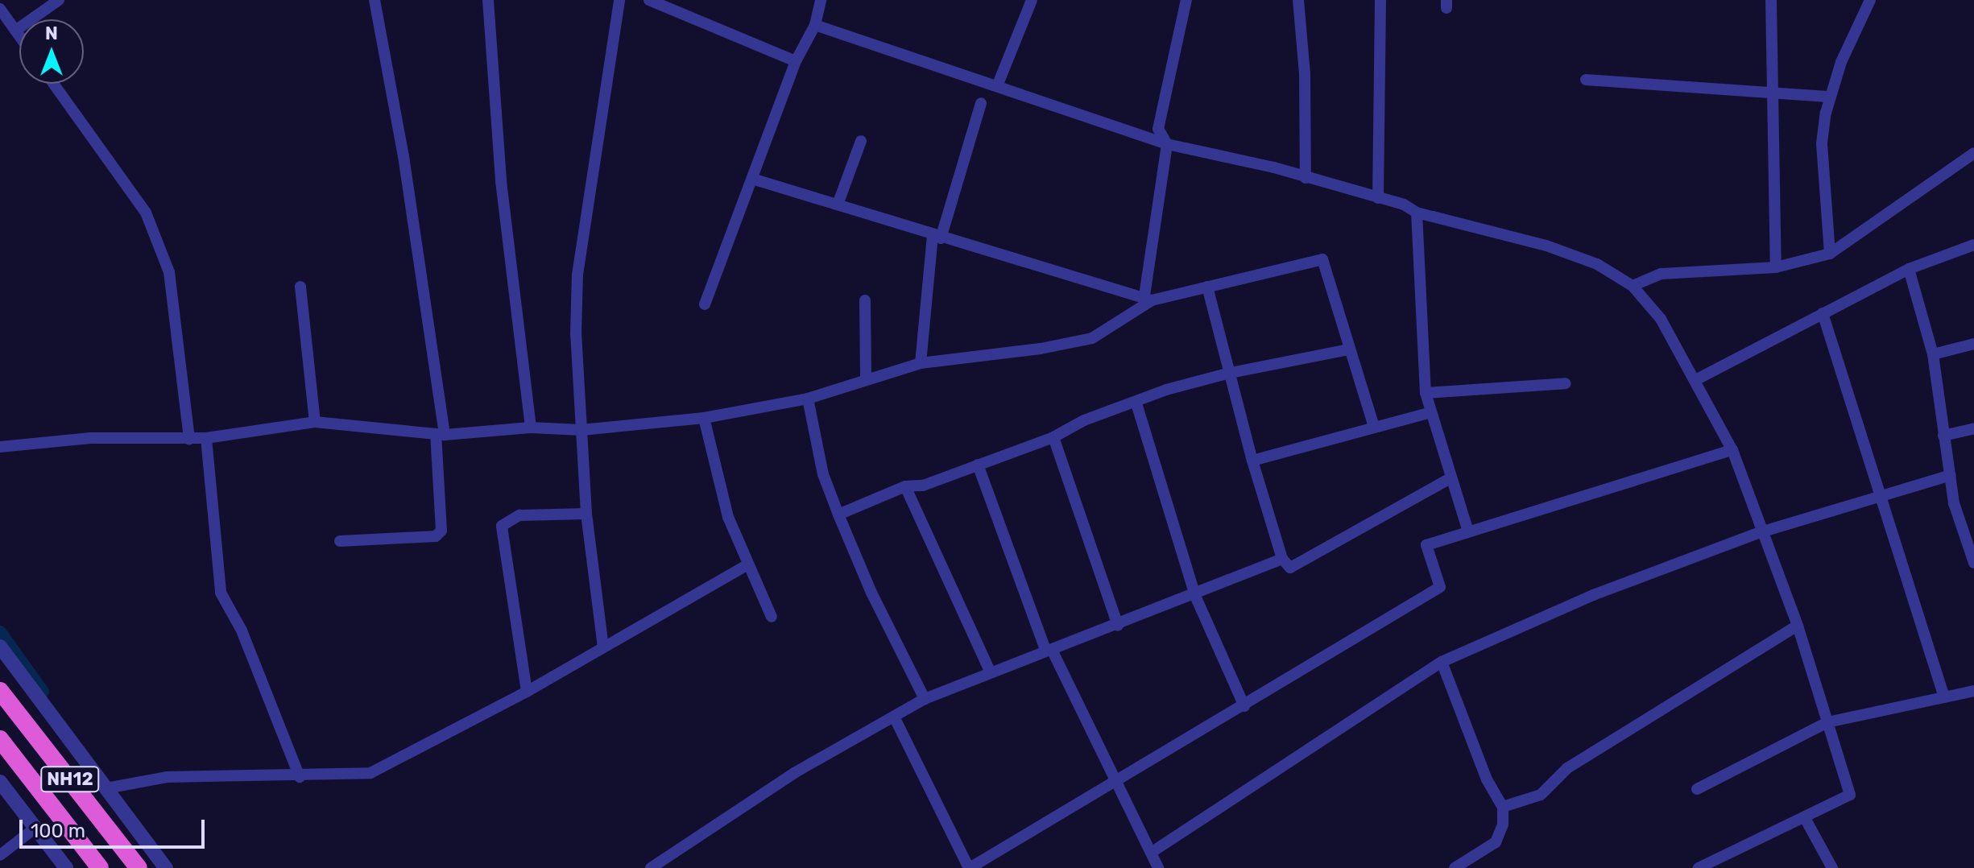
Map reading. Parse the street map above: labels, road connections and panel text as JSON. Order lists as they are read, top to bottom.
{
  "streets": {
    "highway": ["NH12"]
  },
  "scale_bar": "100 m",
  "north": "top"
}
